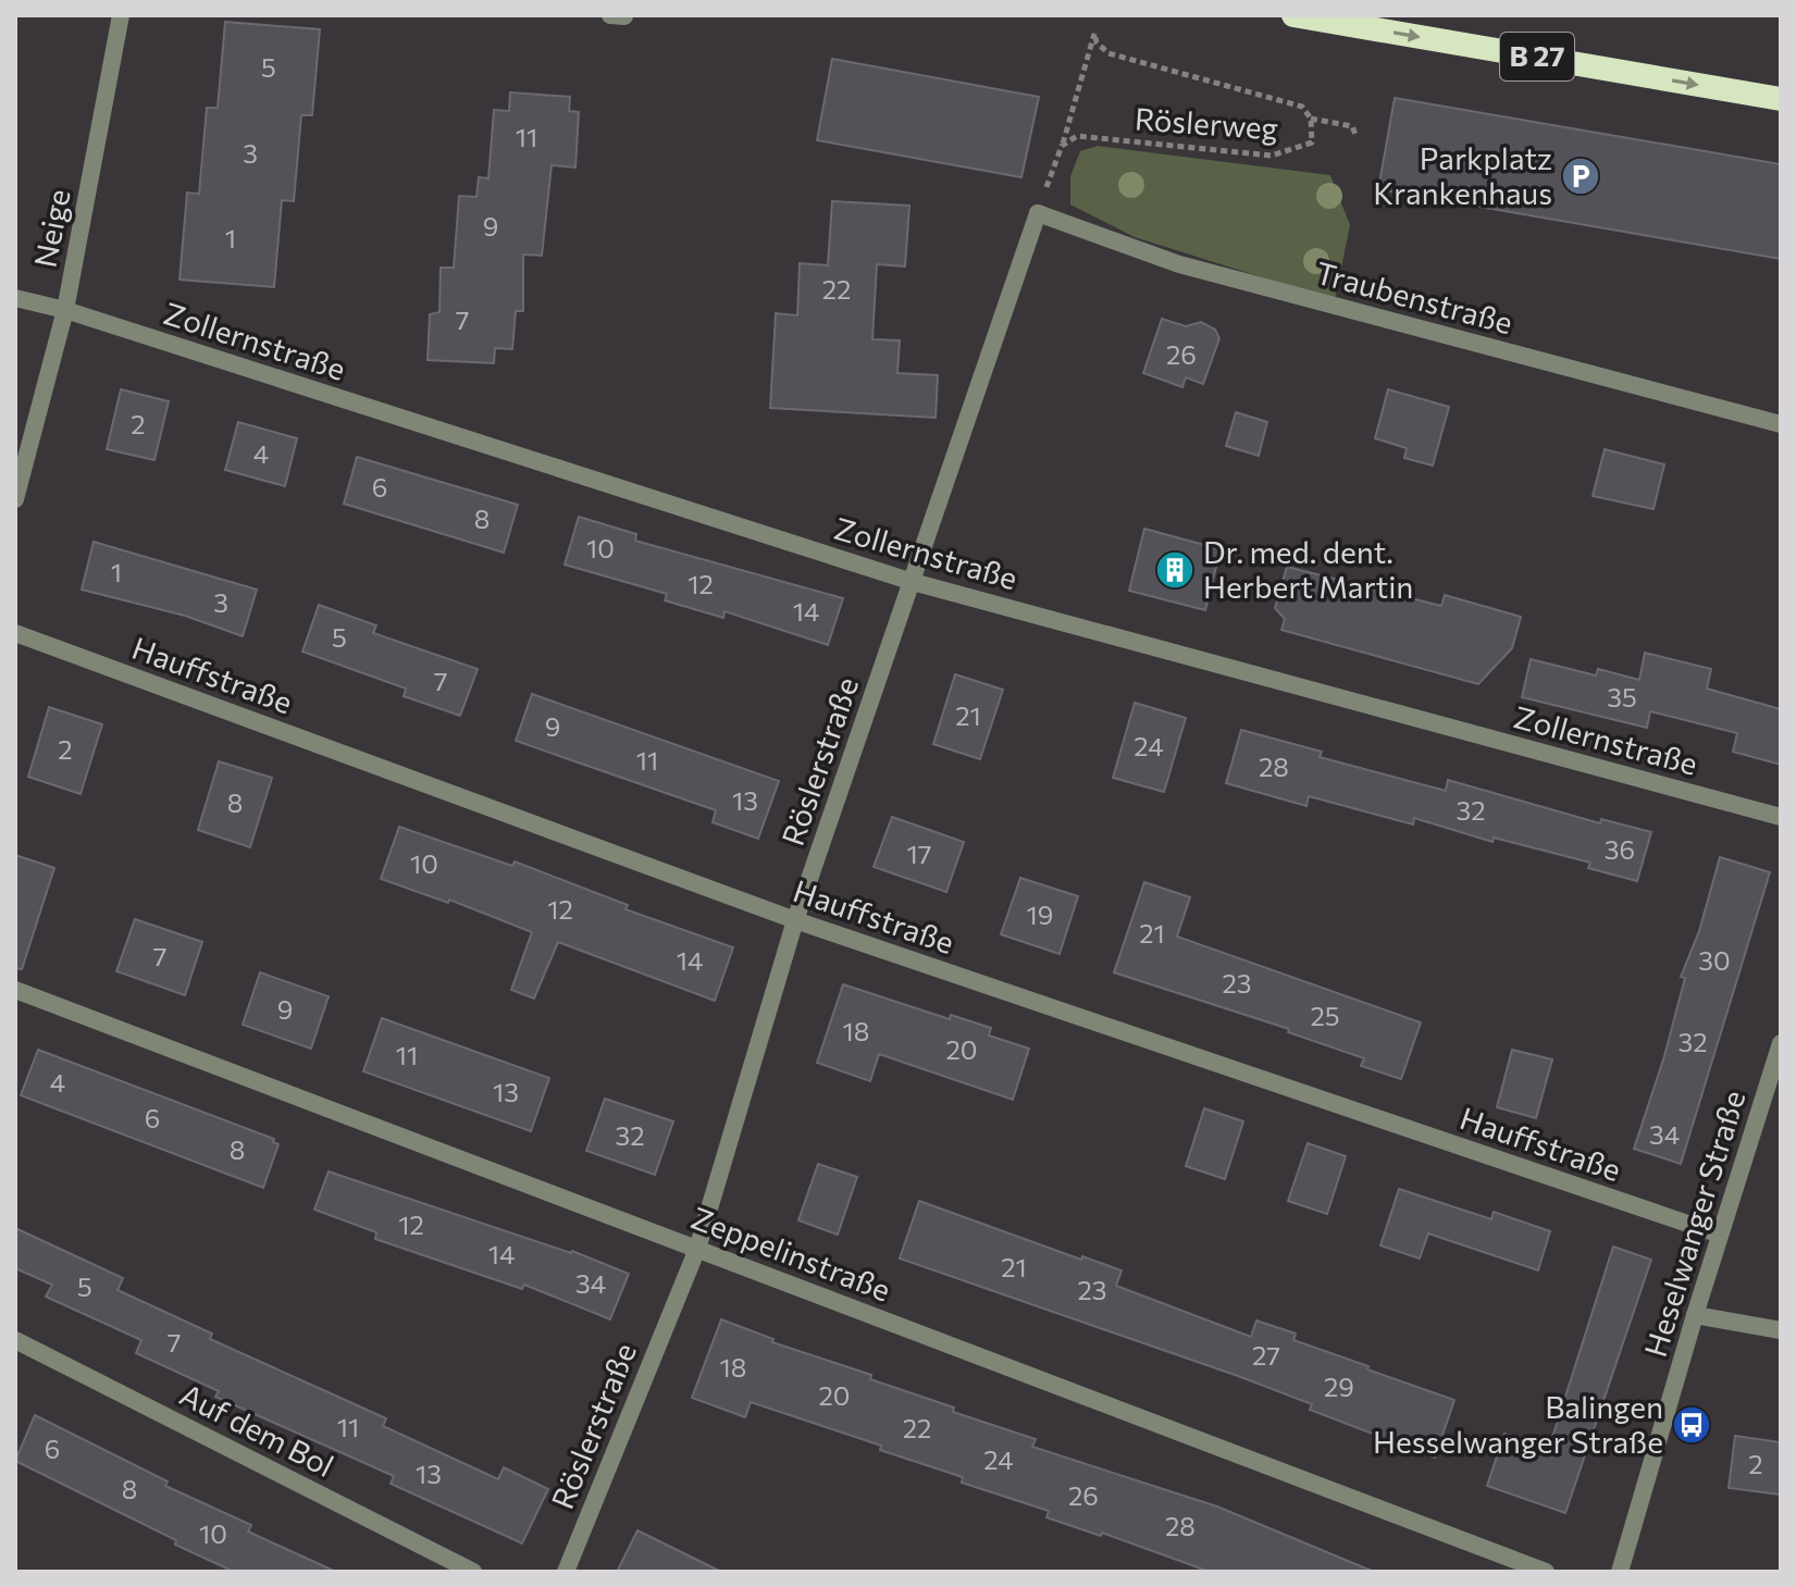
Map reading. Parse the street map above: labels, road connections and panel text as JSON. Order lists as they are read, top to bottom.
{
  "streets": {
    "highway": ["B 27"],
    "street": [
      "Neige",
      "Traubenstraße",
      "Zollernstraße",
      "Hauffstraße",
      "Röslerstraße",
      "Heselwanger Straße",
      "Zeppelinstraße",
      "Auf dem Bol"
    ],
    "path": ["Röslerweg"]
  },
  "crossings": [
    ["Neige", "Zollernstraße"],
    ["Traubenstraße", "Röslerstraße"],
    ["Zollernstraße", "Röslerstraße"],
    ["Hauffstraße", "Röslerstraße"],
    ["Hauffstraße", "Heselwanger Straße"],
    ["Röslerstraße", "Zeppelinstraße"]
  ],
  "places": {
    "parking": ["Parkplatz Krankenhaus"],
    "building": ["Dr. med. dent. Herbert Martin"],
    "bus stop": ["Balingen Hesselwanger Straße"]
  },
  "house_numbers": [
    "5",
    "11",
    "3",
    "9",
    "1",
    "22",
    "7",
    "26",
    "2",
    "4",
    "6",
    "8",
    "10",
    "1",
    "12",
    "3",
    "14",
    "5",
    "7",
    "35",
    "21",
    "9",
    "24",
    "2",
    "11",
    "28",
    "13",
    "8",
    "32",
    "36",
    "17",
    "10",
    "12",
    "19",
    "21",
    "7",
    "14",
    "30",
    "23",
    "9",
    "25",
    "18",
    "32",
    "20",
    "11",
    "4",
    "13",
    "6",
    "34",
    "32",
    "8",
    "12",
    "14",
    "21",
    "34",
    "5",
    "23",
    "7",
    "27",
    "18",
    "29",
    "20",
    "11",
    "22",
    "6",
    "24",
    "2",
    "13",
    "8",
    "26",
    "28",
    "10"
  ]
}
